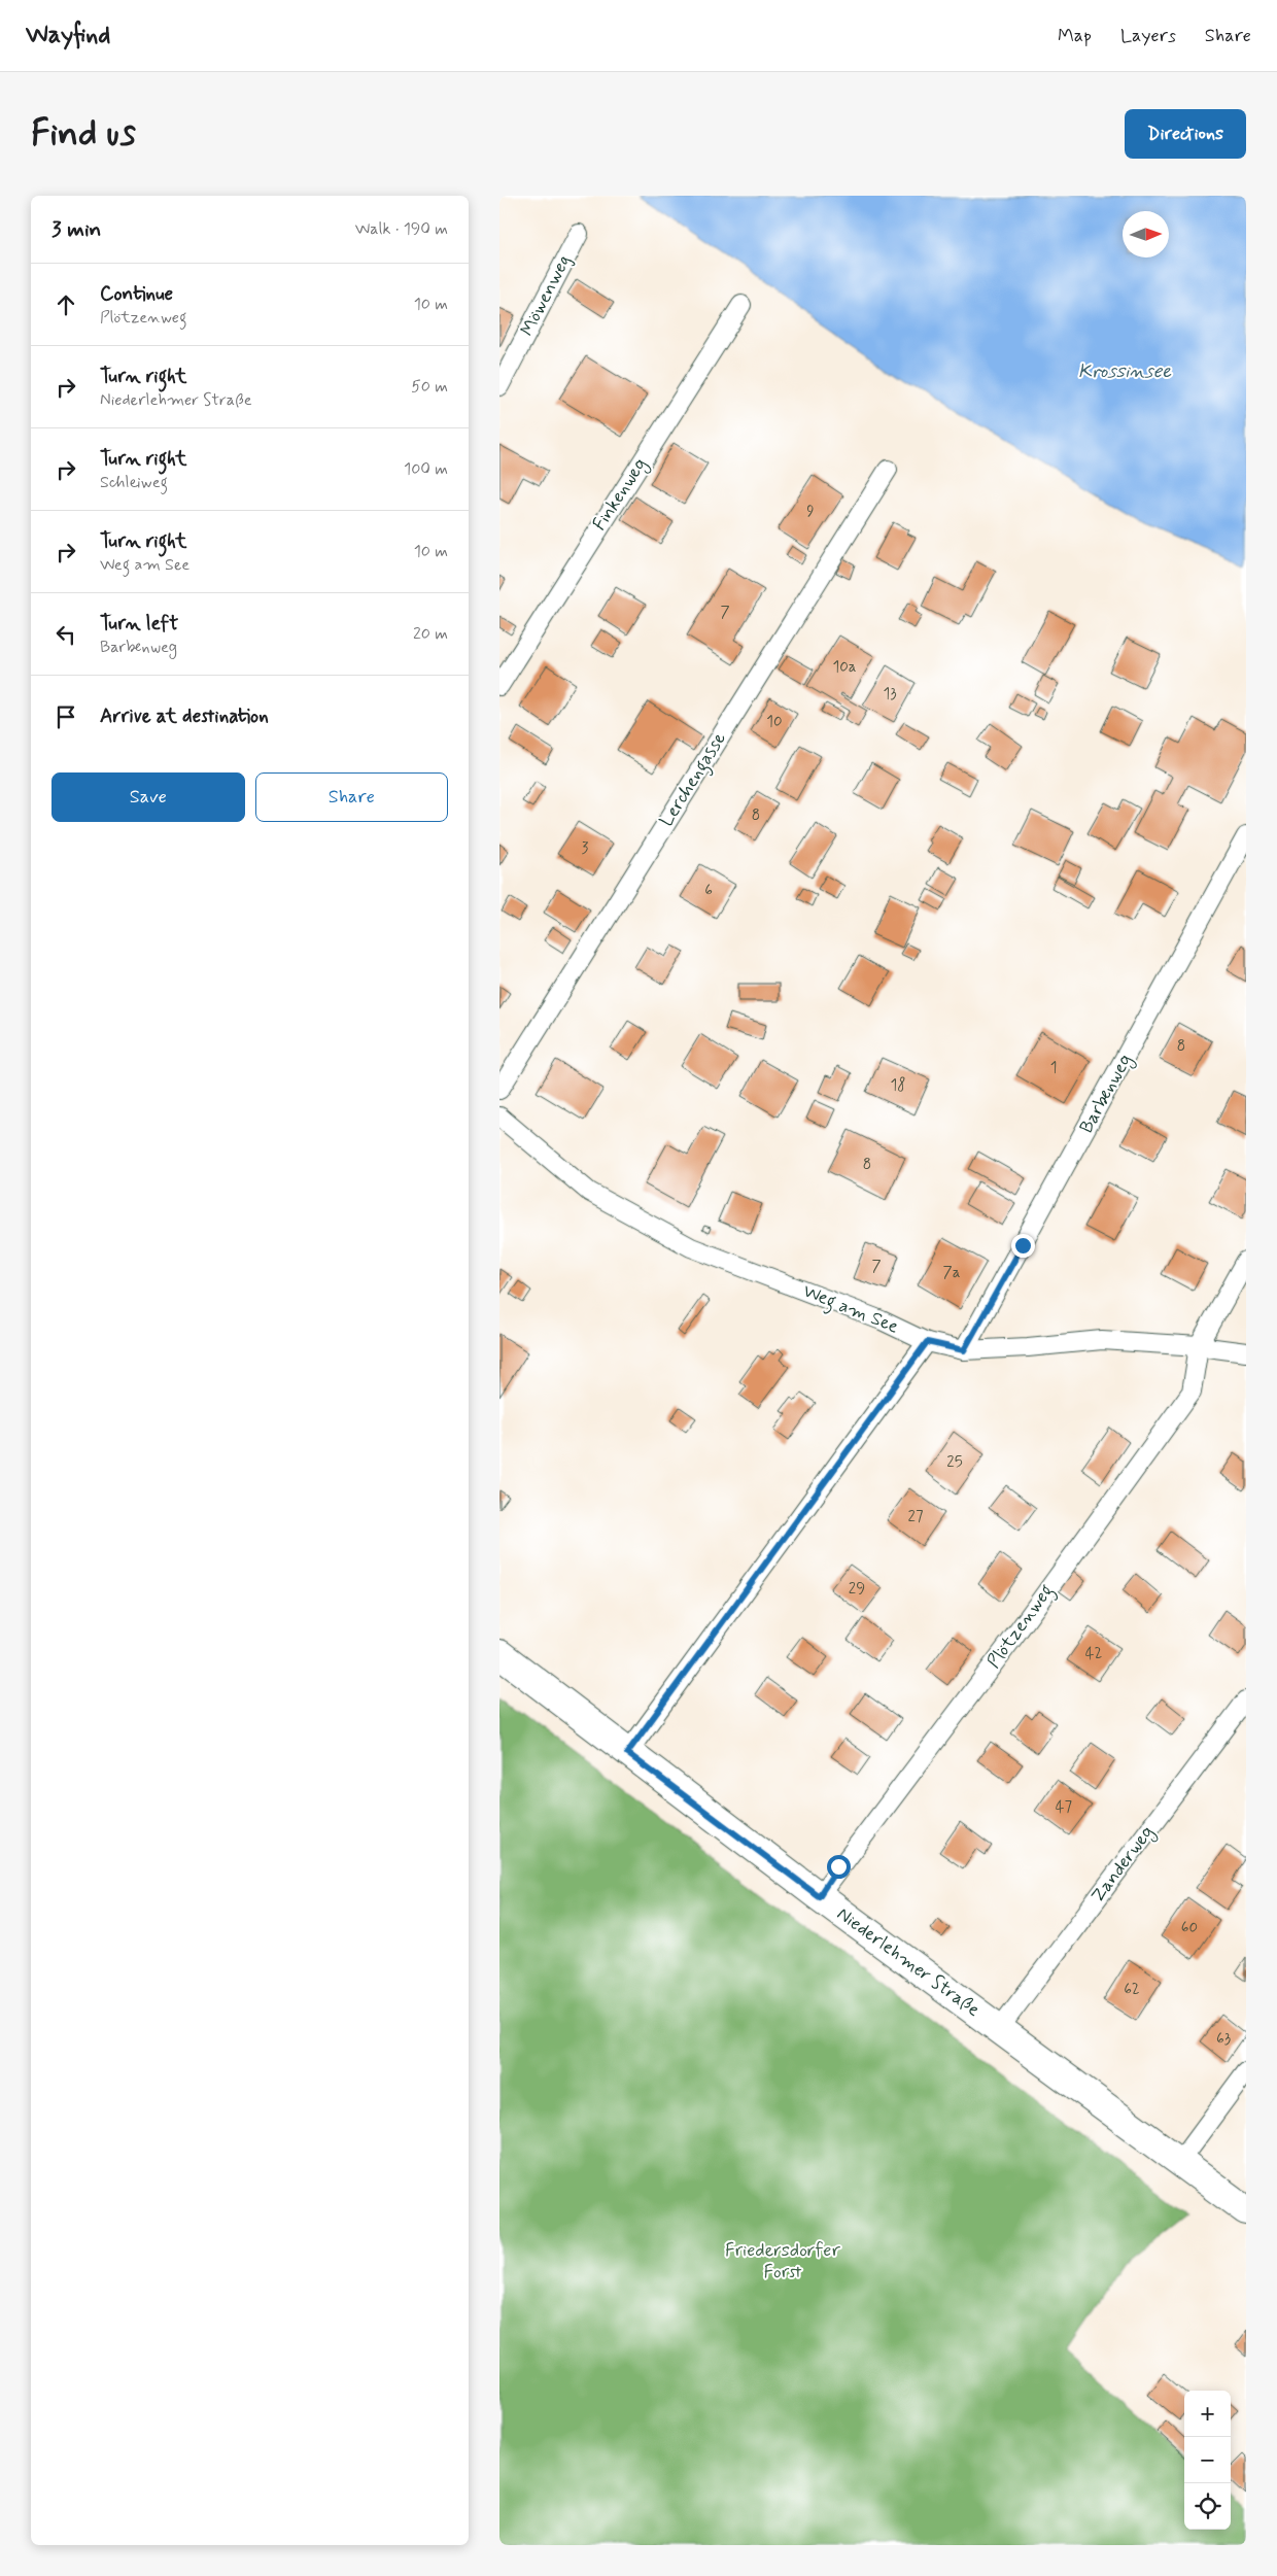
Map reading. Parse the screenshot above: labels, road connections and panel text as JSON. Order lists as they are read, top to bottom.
{
  "streets": {
    "main road": ["Niederlehmer Straße"],
    "lane": [
      "Möwenweg",
      "Finkenweg",
      "Lerchengasse",
      "Barbenweg",
      "Weg am See",
      "Plötzenweg",
      "Zanderweg"
    ]
  },
  "crossings": [
    ["Barbenweg", "Weg am See"],
    ["Weg am See", "Plötzenweg"],
    ["Plötzenweg", "Niederlehmer Straße"],
    ["Zanderweg", "Niederlehmer Straße"]
  ],
  "water": ["Krossinsee"],
  "parks": ["Friedersdorfer Forst"],
  "house_numbers": [
    "9",
    "7",
    "10a",
    "13",
    "10",
    "8",
    "3",
    "6",
    "8",
    "1",
    "18",
    "8",
    "7",
    "7a",
    "25",
    "27",
    "29",
    "42",
    "47",
    "60",
    "62",
    "63"
  ],
  "north": "right",
  "page": {
    "header": "Wayfind",
    "nav": ["Map", "Layers", "Share"],
    "buttons": [
      "Directions",
      ["Save", "Share"]
    ],
    "title": "Find us",
    "heading": ["3 min", "Walk · 190 m"],
    "list": [
      ["Continue", "Plötzenweg", "10 m"],
      ["Turn right", "Niederlehmer Straße", "50 m"],
      ["Turn right", "Schleiweg", "100 m"],
      ["Turn right", "Weg am See", "10 m"],
      ["Turn left", "Barbenweg", "20 m"],
      "Arrive at destination"
    ],
    "map_buttons": ["+", "−"]
  }
}
